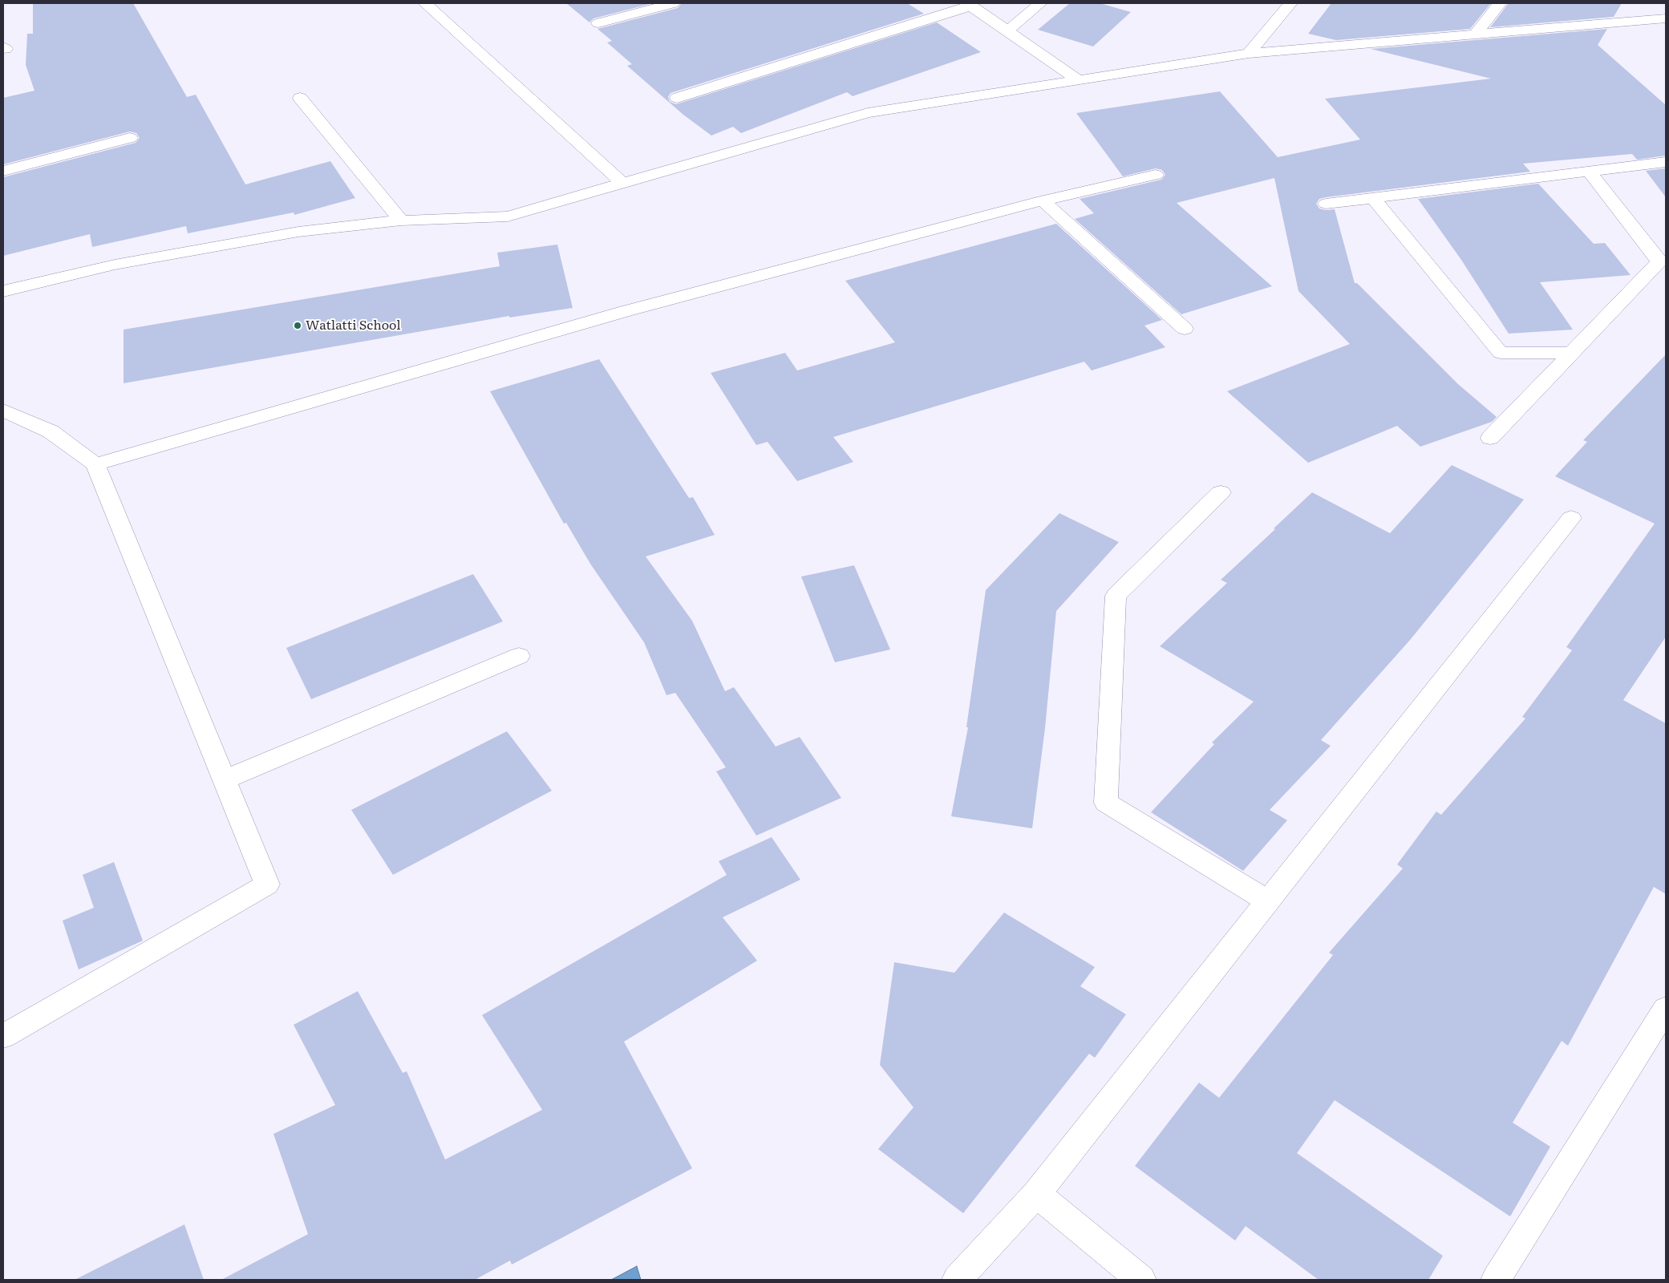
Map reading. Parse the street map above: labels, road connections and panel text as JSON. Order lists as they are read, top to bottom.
{
  "places": ["Watlatti School"]
}
